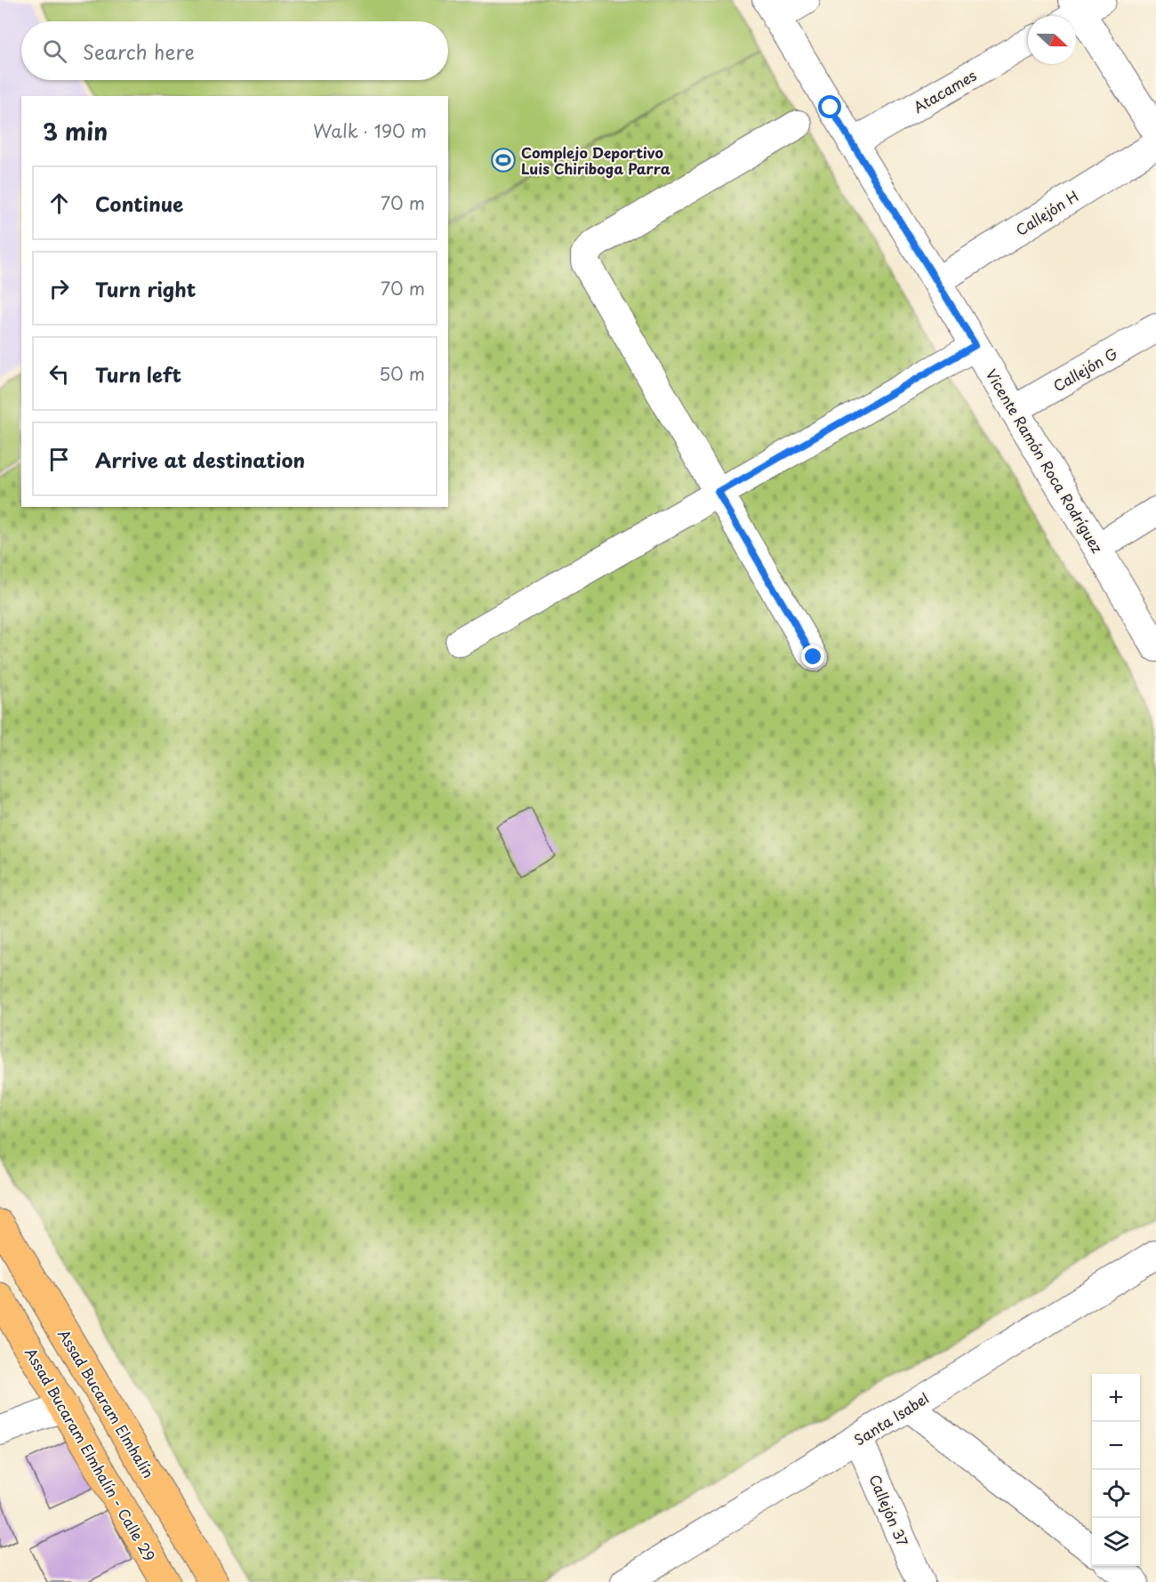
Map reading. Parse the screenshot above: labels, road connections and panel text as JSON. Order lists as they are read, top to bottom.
{
  "streets": {
    "main road": ["Assad Bucaram Elmhalín", "Assad Bucaram Elmhalín - Calle 29"],
    "street": [
      "Atacames",
      "Callejón H",
      "Callejón G",
      "Vicente Ramón Roca Rodríguez",
      "Santa Isabel",
      "Callejón 37"
    ]
  },
  "crossings": [
    ["Atacames", "Vicente Ramón Roca Rodríguez"],
    ["Callejón H", "Vicente Ramón Roca Rodríguez"],
    ["Callejón G", "Vicente Ramón Roca Rodríguez"],
    ["Santa Isabel", "Callejón 37"]
  ],
  "places": {
    "sports": ["Complejo Deportivo Luis Chiriboga Parra"]
  },
  "north": "right",
  "page": {
    "search": "Search here",
    "heading": ["3 min", "Walk · 190 m"],
    "list": [
      ["Continue", "70 m"],
      ["Turn right", "70 m"],
      ["Turn left", "50 m"],
      "Arrive at destination"
    ],
    "map_buttons": ["+", "−"]
  }
}
